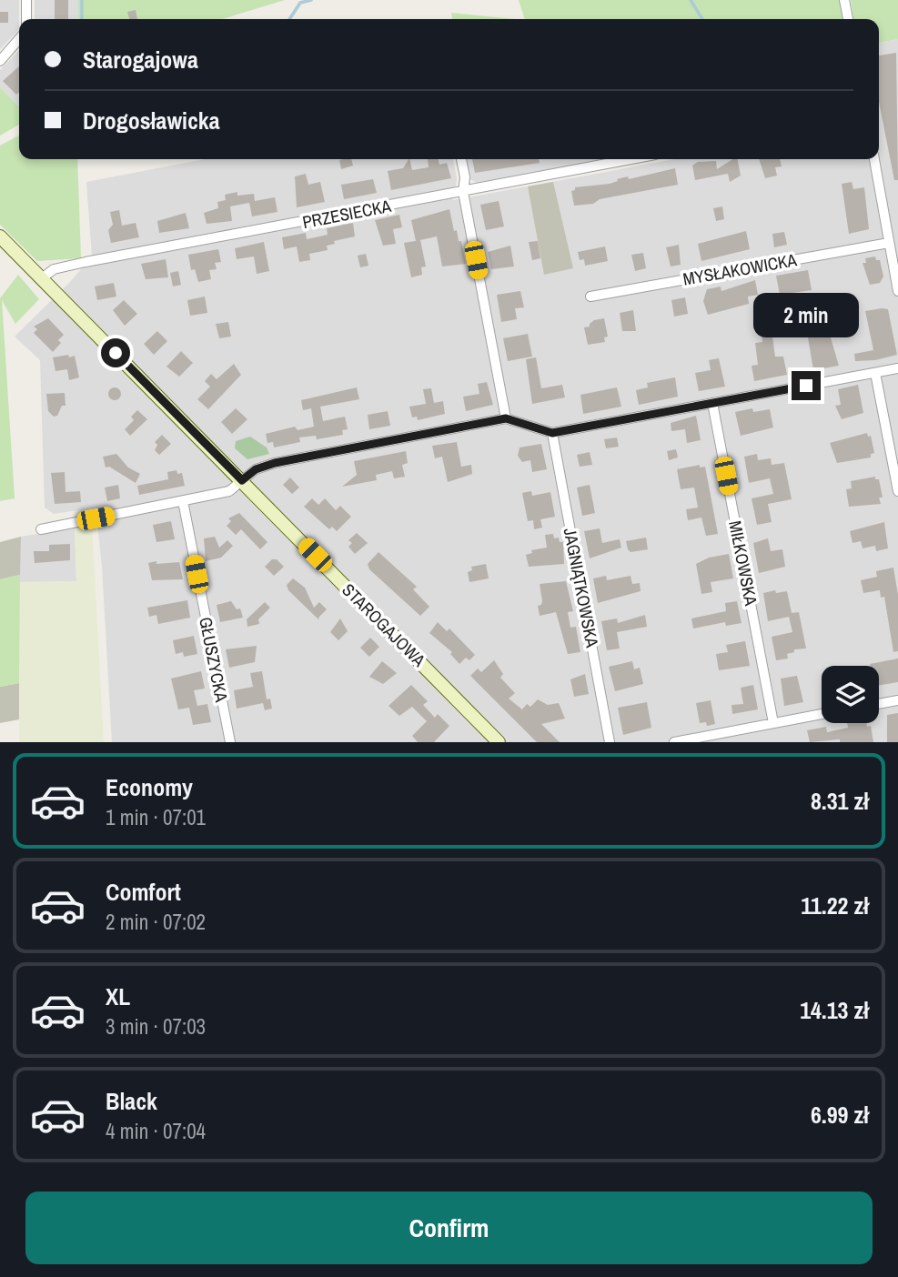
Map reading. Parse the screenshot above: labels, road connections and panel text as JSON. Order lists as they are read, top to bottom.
{
  "streets": {
    "street": [
      "PRZESIECKA",
      "MYSŁAKOWICKA",
      "MIŁKOWSKA",
      "JAGNIĄTKOWSKA",
      "STAROGAJOWA",
      "GŁUSZYCKA"
    ]
  },
  "crossings": [
    ["PRZESIECKA", "STAROGAJOWA"]
  ],
  "page": {
    "banner": ["Starogajowa", "Drogosławicka"],
    "bubble": "2 min",
    "list": [
      {
        "name": "Economy",
        "note": "1 min · 07:01",
        "value": "8.31 zł"
      },
      {
        "name": "Comfort",
        "note": "2 min · 07:02",
        "value": "11.22 zł"
      },
      {
        "name": "XL",
        "note": "3 min · 07:03",
        "value": "14.13 zł"
      },
      {
        "name": "Black",
        "note": "4 min · 07:04",
        "value": "6.99 zł"
      }
    ],
    "buttons": "Confirm"
  }
}
